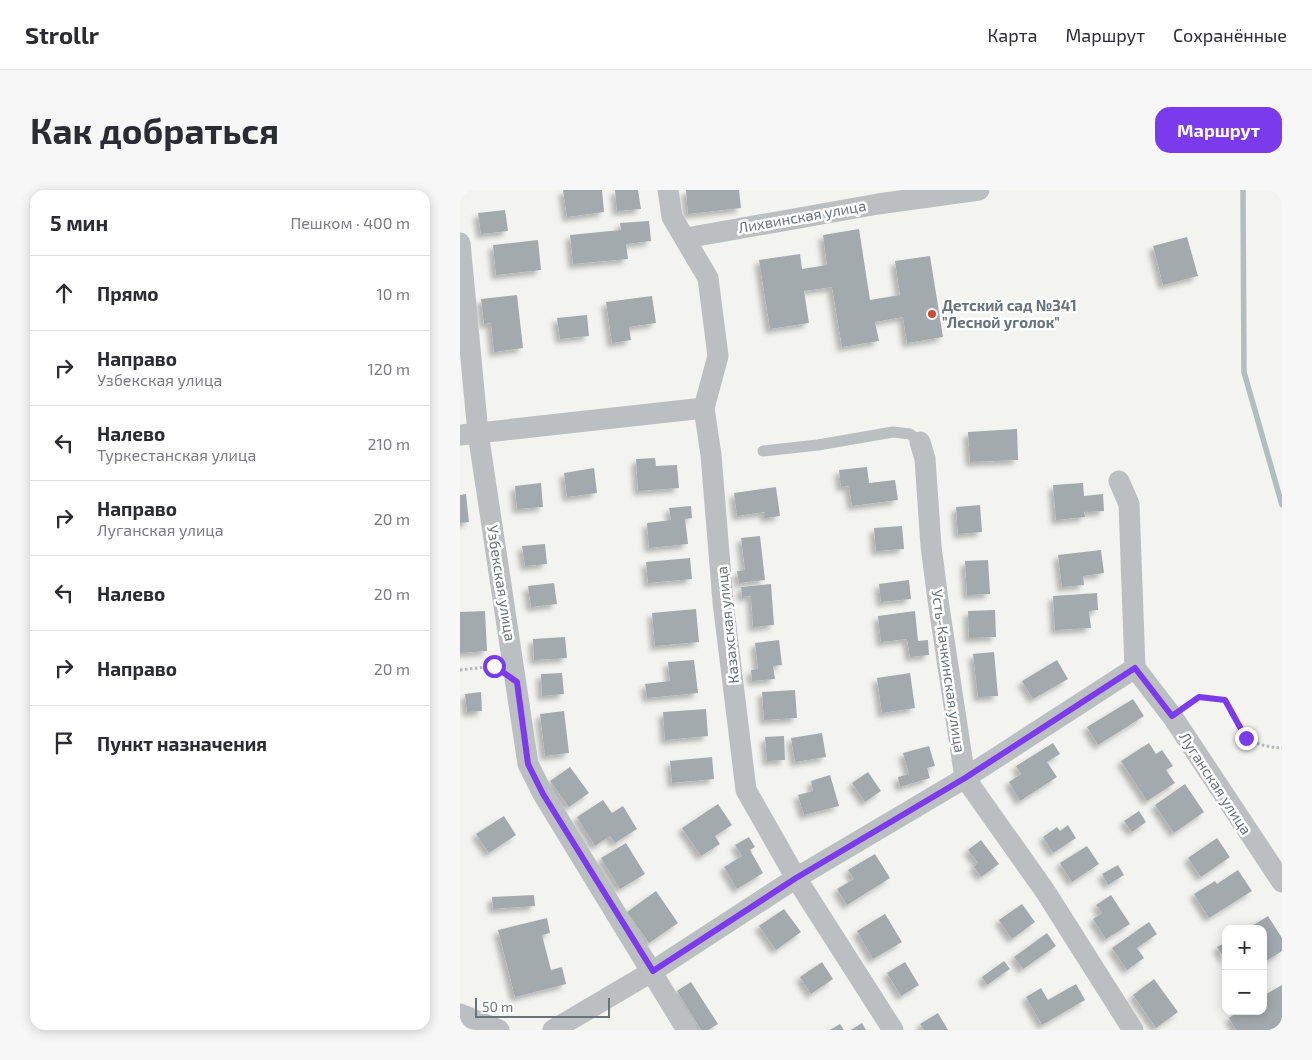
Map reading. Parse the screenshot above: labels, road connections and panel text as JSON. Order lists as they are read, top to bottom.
{
  "streets": {
    "street": [
      "Лихвинская улица",
      "Узбекская улица",
      "Казахская улица",
      "Усть-Качкинская улица",
      "Луганская улица"
    ]
  },
  "crossings": [
    ["Лихвинская улица", "Казахская улица"]
  ],
  "places": ["Детский сад №341 \"Лесной уголок\""],
  "scale_bar": "50 m",
  "page": {
    "header": "Strollr",
    "nav": ["Карта", "Маршрут", "Сохранённые"],
    "buttons": "Маршрут",
    "title": "Как добраться",
    "heading": ["5 мин", "Пешком · 400 m"],
    "list": [
      ["Прямо", "10 m"],
      ["Направо", "Узбекская улица", "120 m"],
      ["Налево", "Туркестанская улица", "210 m"],
      ["Направо", "Луганская улица", "20 m"],
      ["Налево", "20 m"],
      ["Направо", "20 m"],
      "Пункт назначения"
    ],
    "map_buttons": ["+", "−"],
    "scale": "50 m"
  }
}
